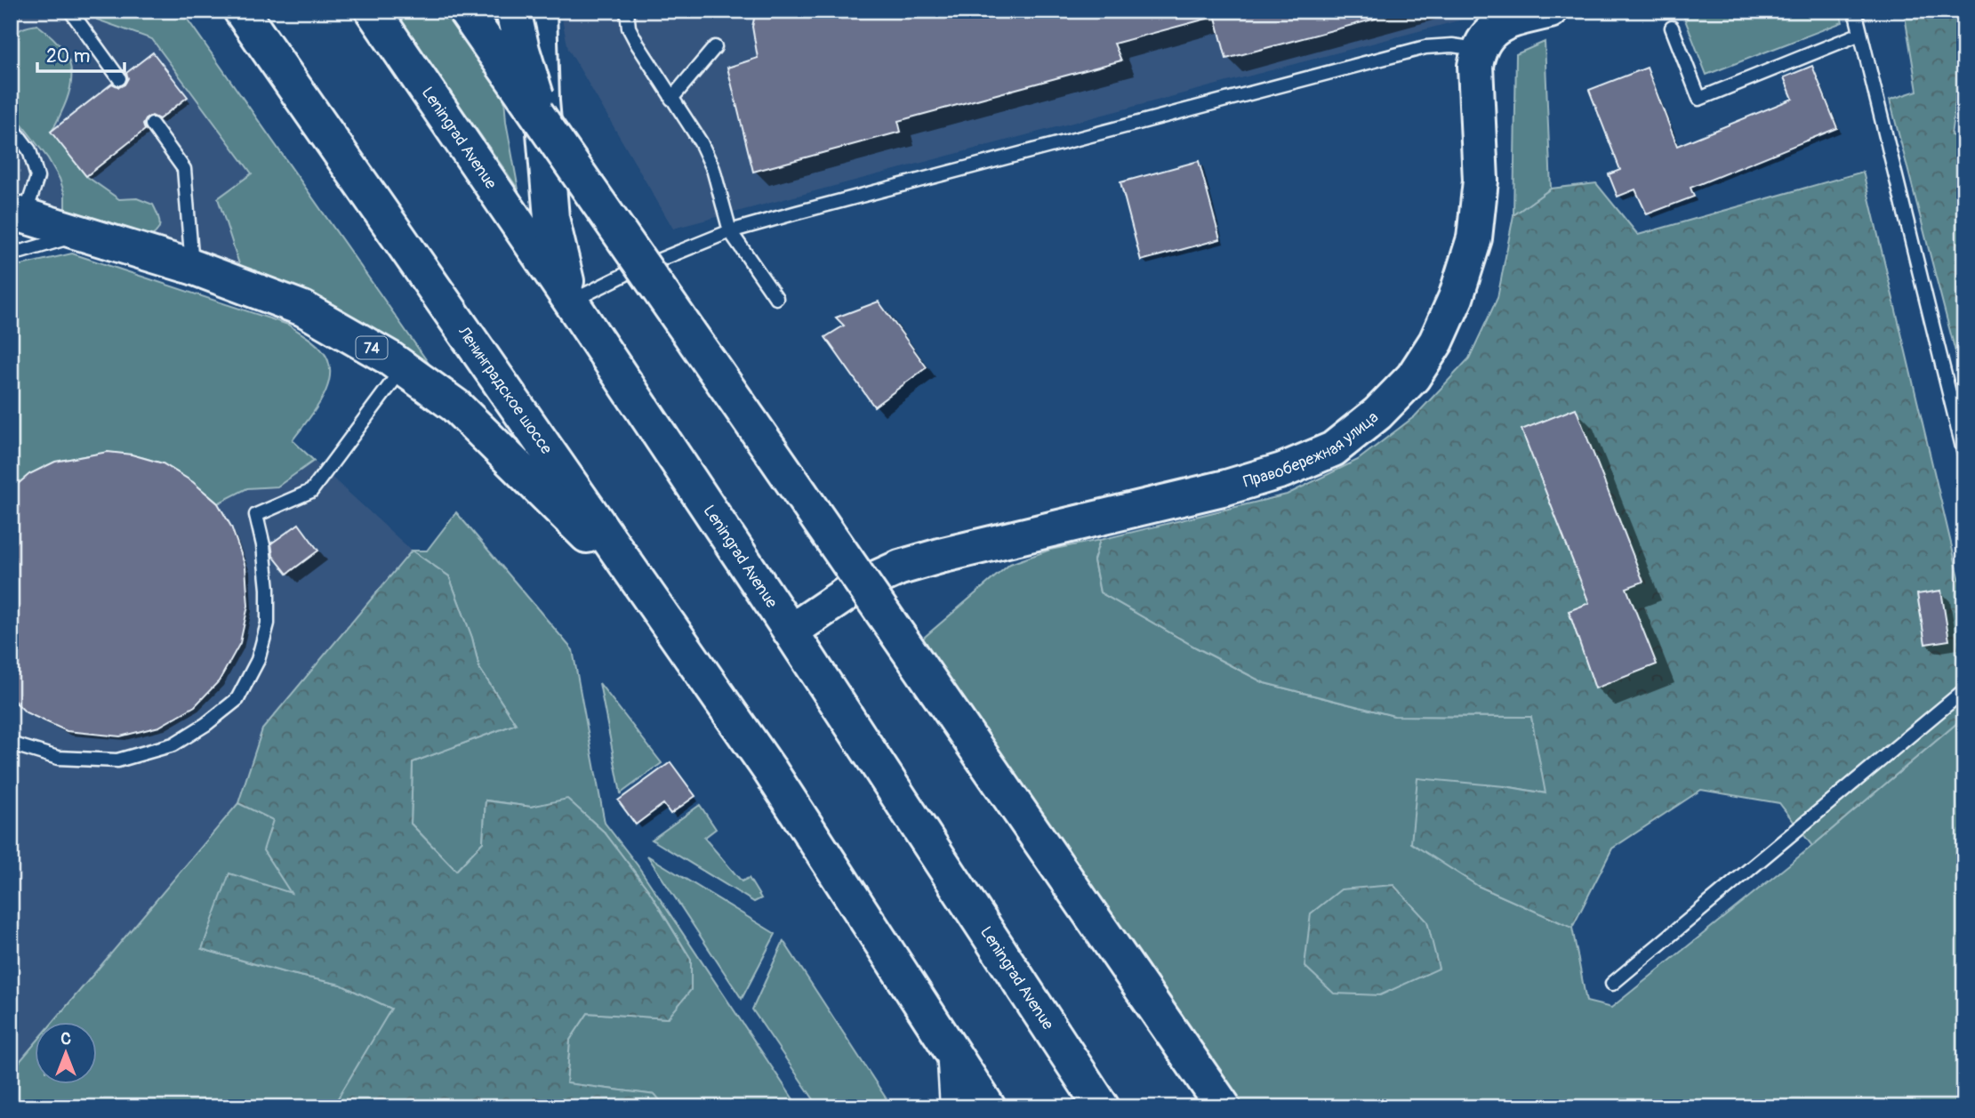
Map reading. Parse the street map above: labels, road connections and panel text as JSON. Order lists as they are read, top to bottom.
{
  "streets": {
    "main road": [
      "Leningrad Avenue",
      "74",
      "Ленинградское шоссе",
      "Правобережная улица"
    ]
  },
  "crossings": [
    ["Leningrad Avenue", "Правобережная улица"],
    ["74", "Ленинградское шоссе"]
  ],
  "scale_bar": "20 m",
  "north": "top"
}
